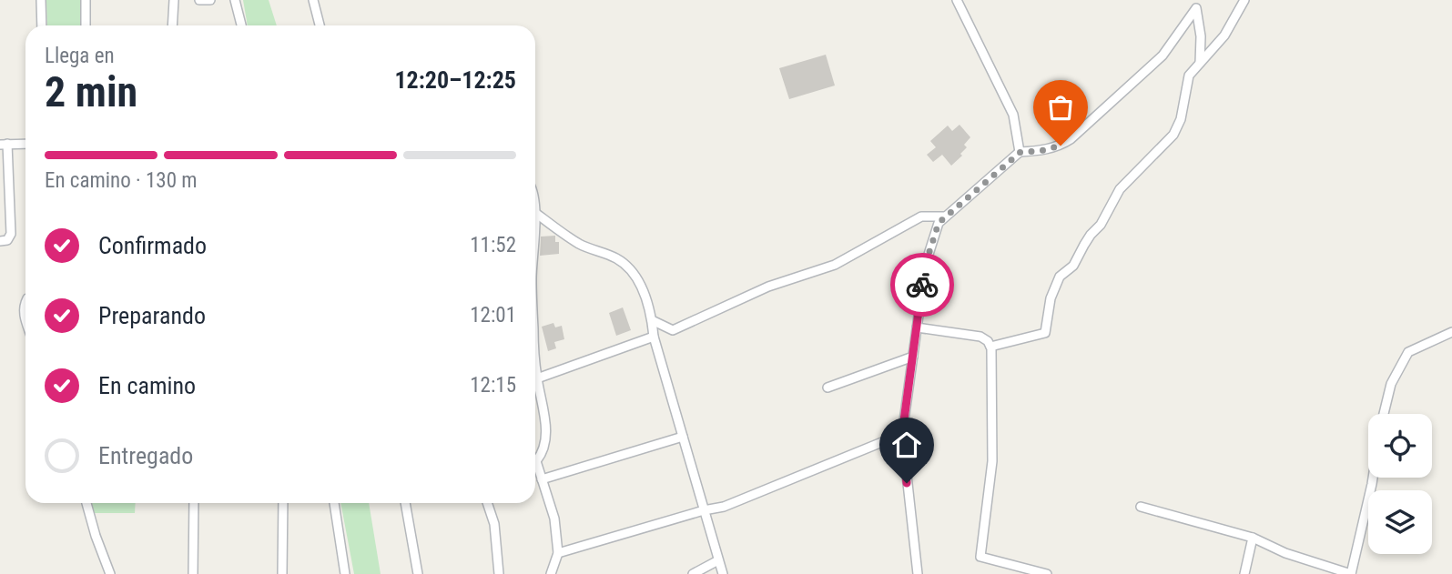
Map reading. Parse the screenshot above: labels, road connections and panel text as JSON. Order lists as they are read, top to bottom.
{
  "page": {
    "heading": ["2 min", "Llega en", "12:20–12:25"],
    "bar": "En camino · 130 m",
    "list": [
      ["Confirmado", "11:52"],
      ["Preparando", "12:01"],
      ["En camino", "12:15"],
      "Entregado"
    ]
  }
}
